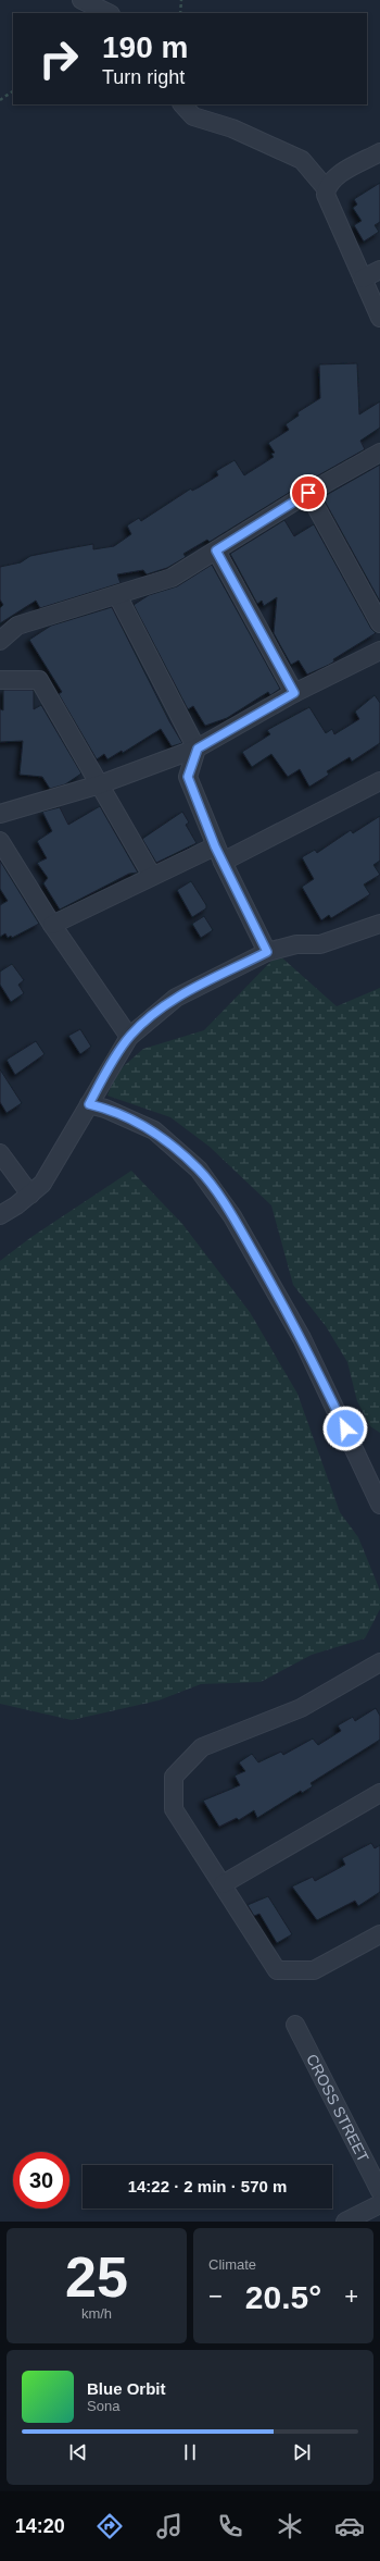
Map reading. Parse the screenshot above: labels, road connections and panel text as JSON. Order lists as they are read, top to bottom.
{
  "streets": {
    "street": ["CROSS STREET"]
  },
  "page": {
    "turn": ["190 m", "Turn right"],
    "limit": "30",
    "trip": "14:22 · 2 min · 570 m",
    "tile": [
      ["25", "km/h"],
      "Climate"
    ],
    "heat": ["−", "20.5°", "+"],
    "song": ["Blue Orbit", "Sona"],
    "tabs": "14:20"
  }
}
